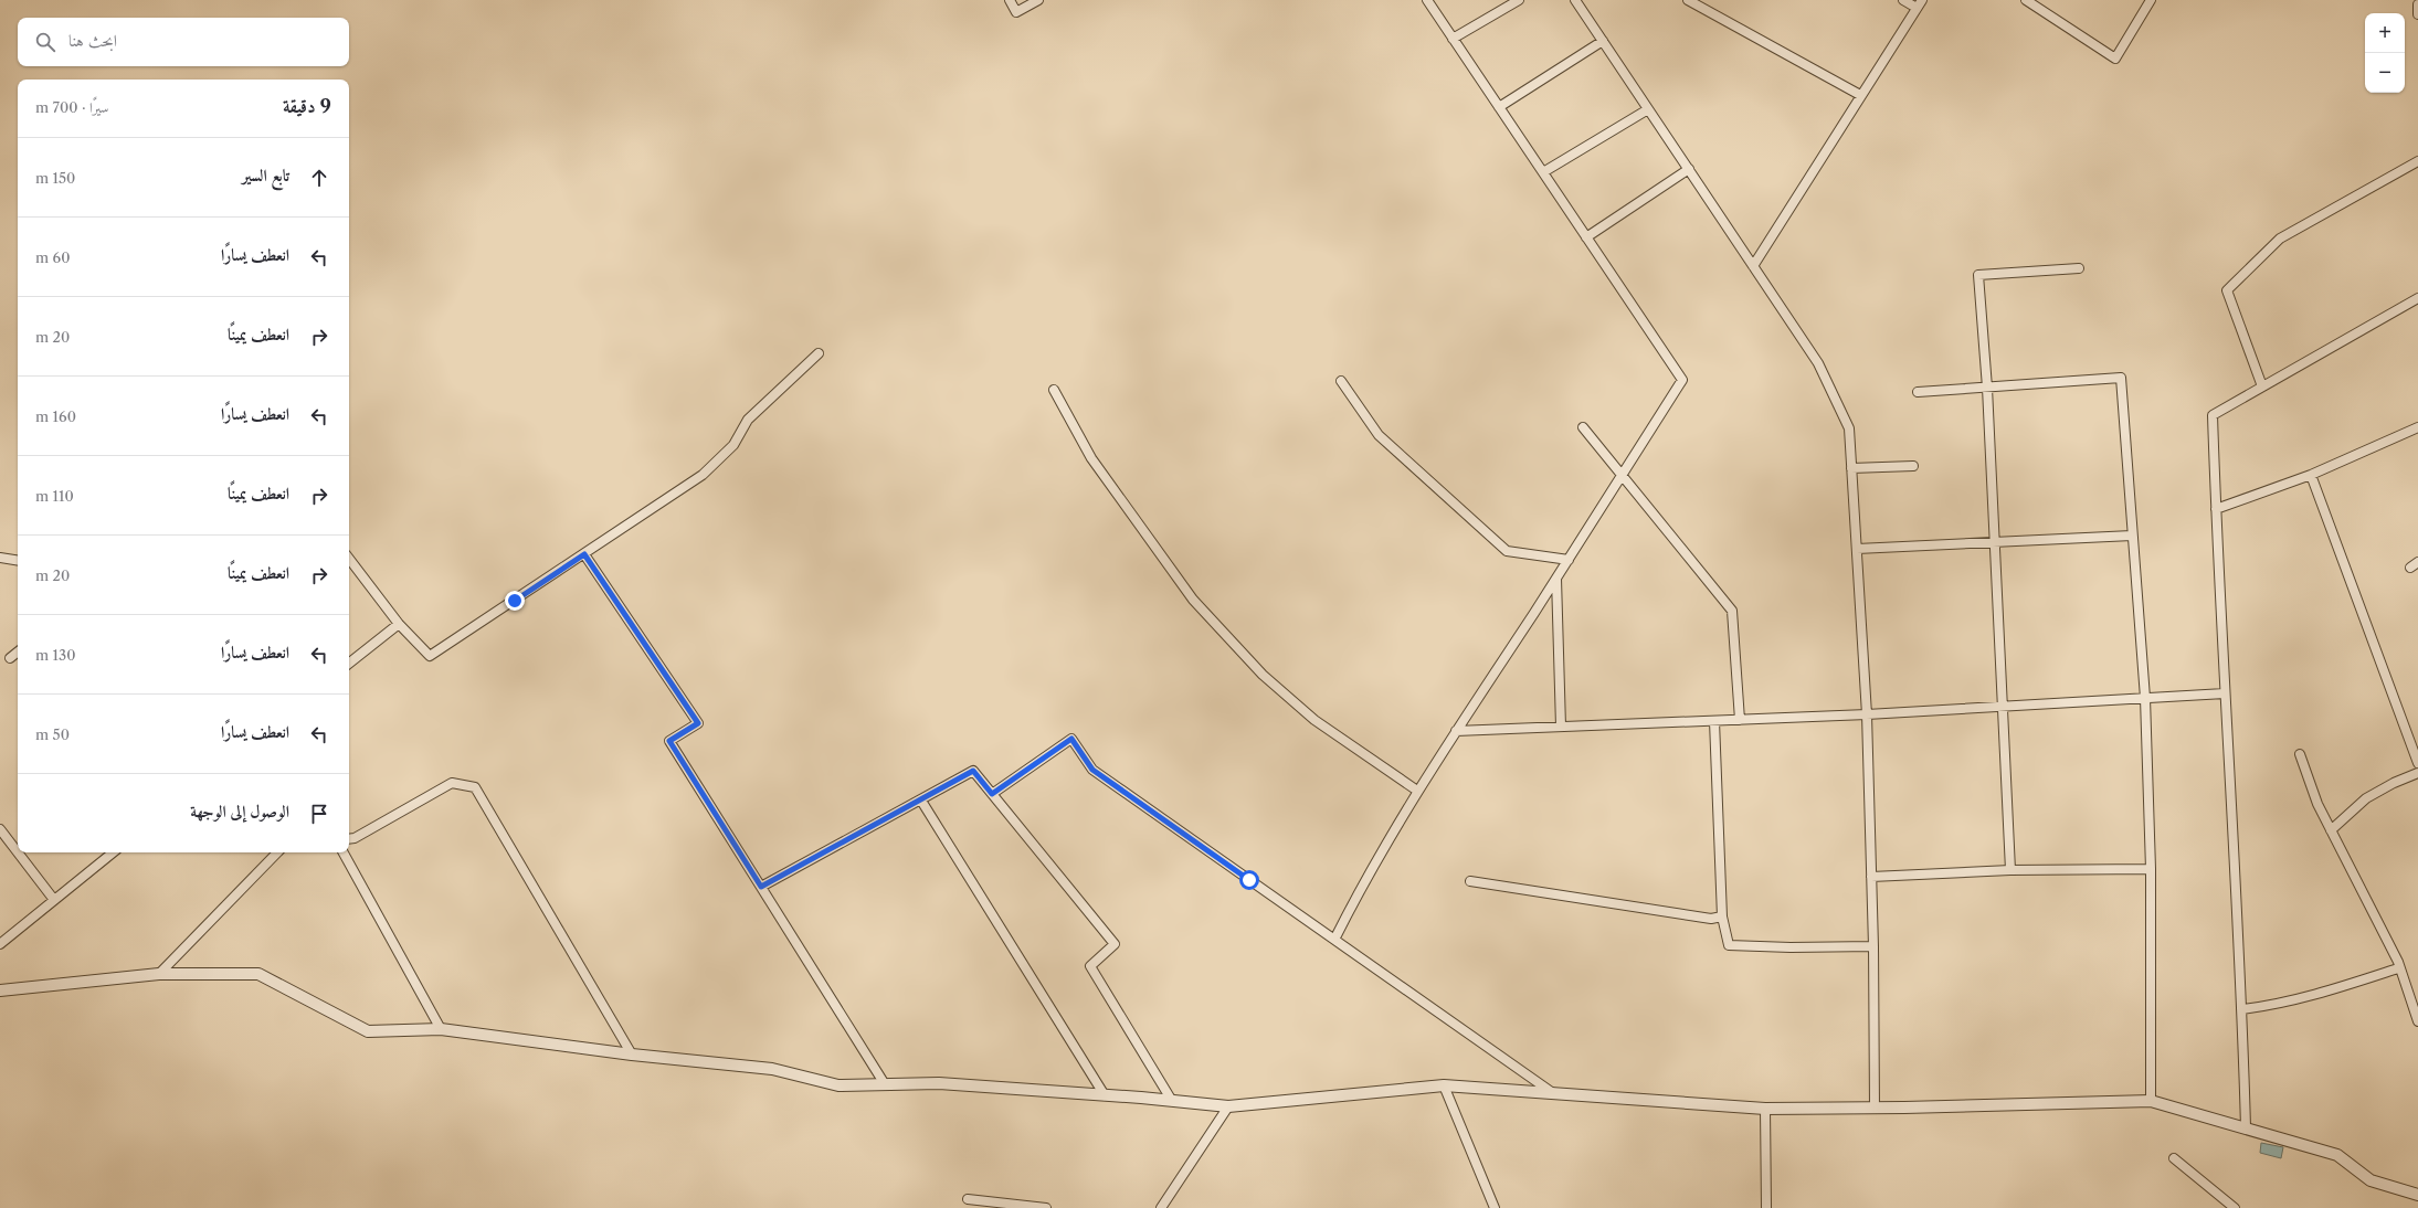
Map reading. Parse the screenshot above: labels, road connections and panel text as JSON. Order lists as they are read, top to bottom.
{
  "page": {
    "map_buttons": ["+", "−"],
    "search": "ابحث هنا",
    "heading": ["9 دقيقة", "سيرًا · 700 m"],
    "list": [
      ["تابع السير", "150 m"],
      ["انعطف يسارًا", "60 m"],
      ["انعطف يمينًا", "20 m"],
      ["انعطف يسارًا", "160 m"],
      ["انعطف يمينًا", "110 m"],
      ["انعطف يمينًا", "20 m"],
      ["انعطف يسارًا", "130 m"],
      ["انعطف يسارًا", "50 m"],
      "الوصول إلى الوجهة"
    ]
  }
}
